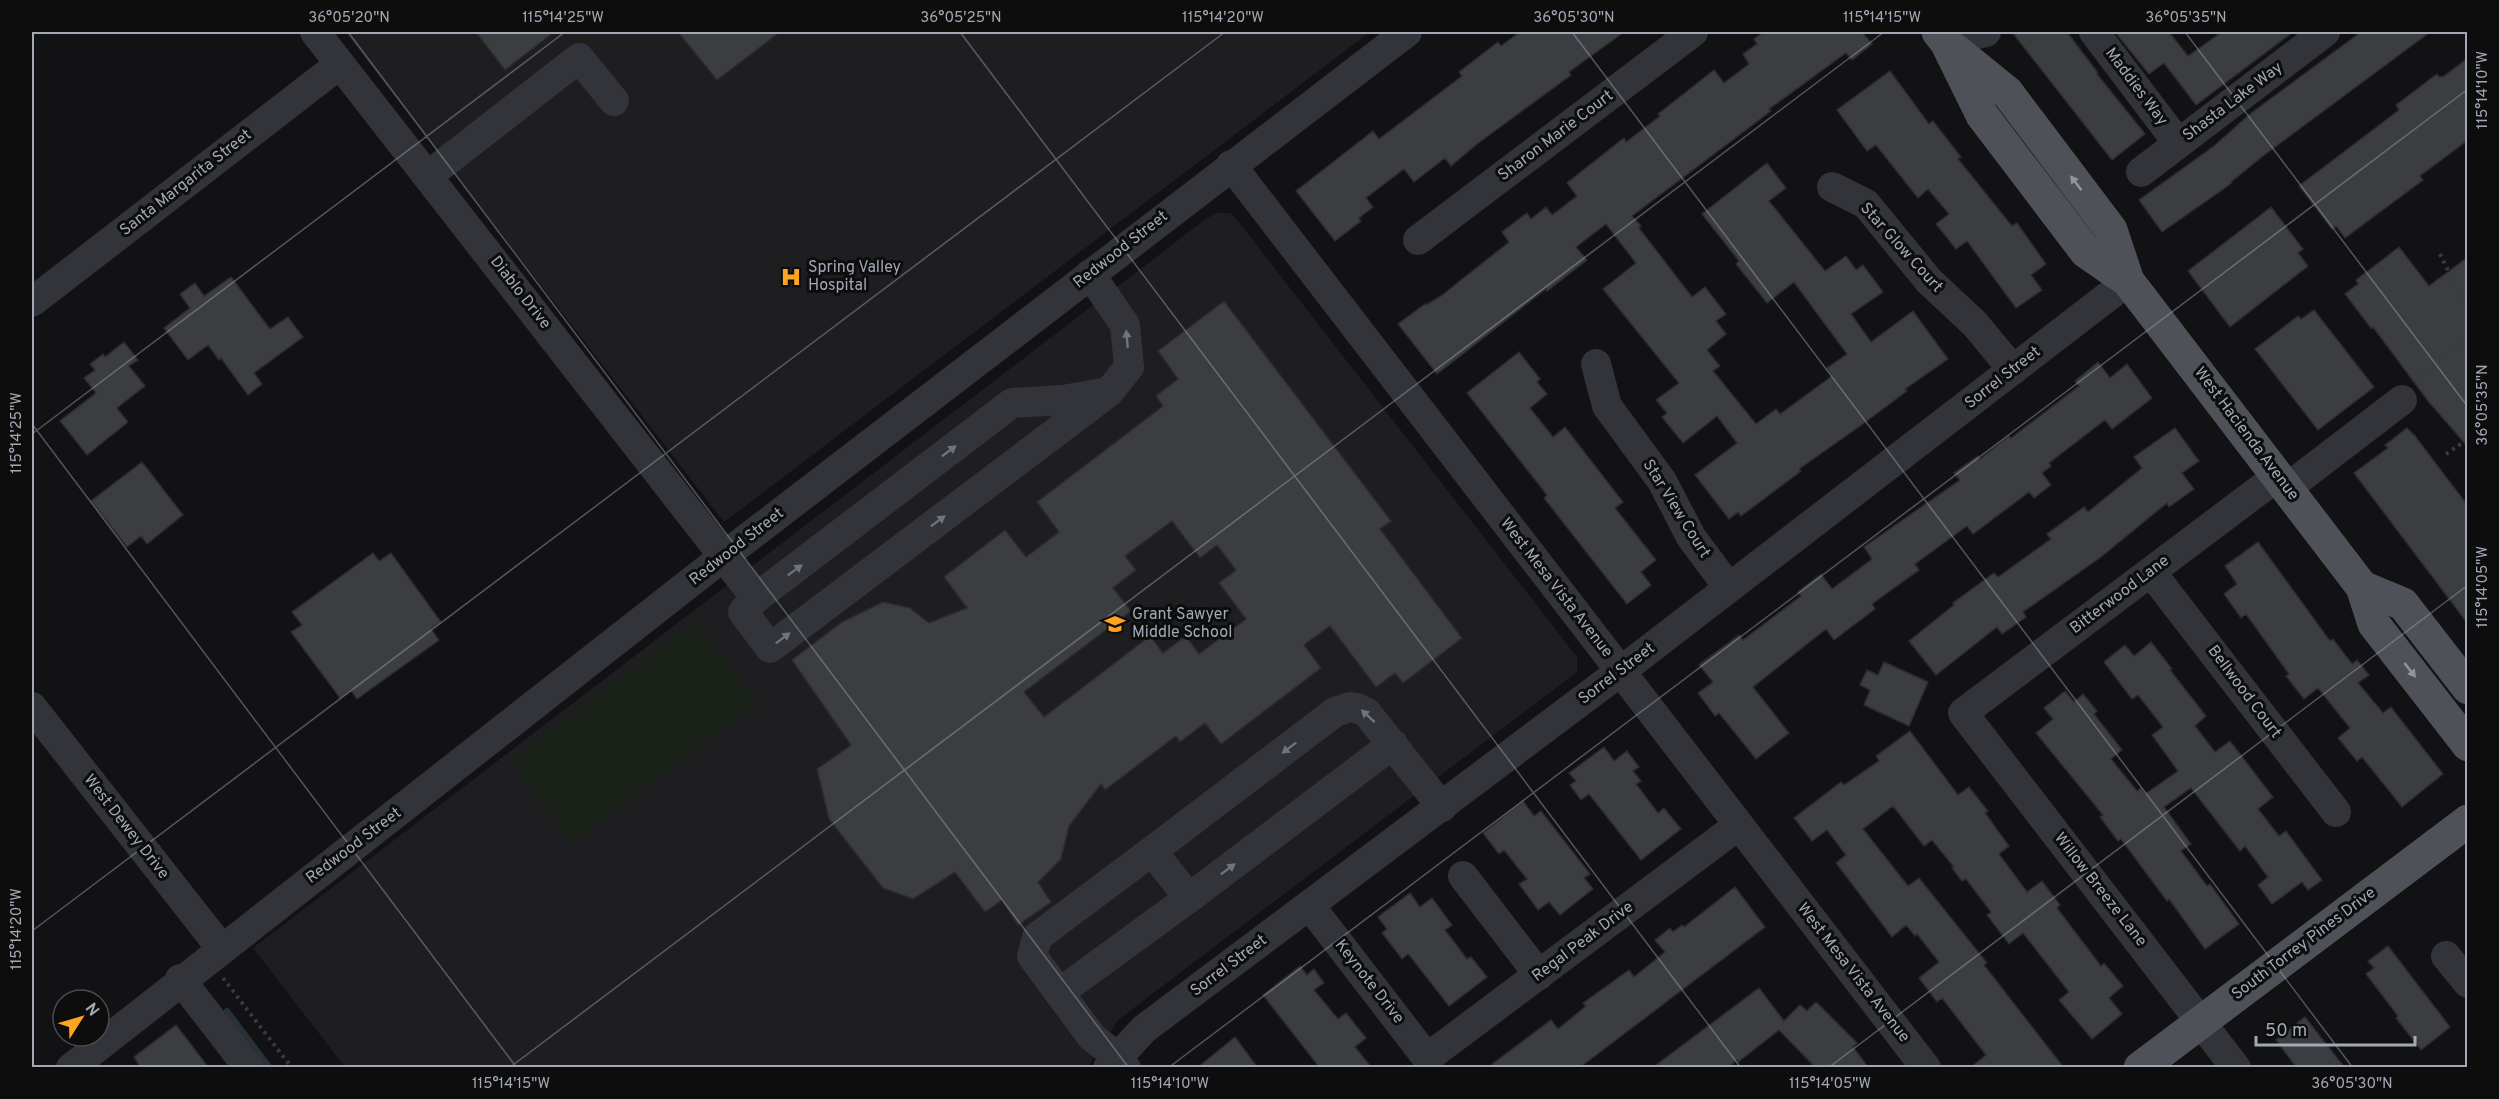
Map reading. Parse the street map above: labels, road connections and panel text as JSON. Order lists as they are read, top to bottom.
{
  "streets": {
    "main road": ["West Hacienda Avenue", "South Torrey Pines Drive"],
    "street": [
      "Maddies Way",
      "Shasta Lake Way",
      "Sharon Marie Court",
      "Santa Margarita Street",
      "Star Glow Court",
      "Redwood Street",
      "Diablo Drive",
      "Sorrel Street",
      "Star View Court",
      "West Mesa Vista Avenue",
      "Bitterwood Lane",
      "Bellwood Court",
      "West Dewey Drive",
      "Willow Breeze Lane",
      "Regal Peak Drive",
      "Keynote Drive"
    ]
  },
  "crossings": [
    ["Maddies Way", "Shasta Lake Way"],
    ["Santa Margarita Street", "Diablo Drive"],
    ["Star Glow Court", "Sorrel Street"],
    ["Redwood Street", "Diablo Drive"],
    ["Redwood Street", "West Mesa Vista Avenue"],
    ["Redwood Street", "West Dewey Drive"],
    ["Sorrel Street", "West Hacienda Avenue"],
    ["Sorrel Street", "Star View Court"],
    ["Sorrel Street", "West Mesa Vista Avenue"],
    ["Sorrel Street", "Keynote Drive"],
    ["West Hacienda Avenue", "Bitterwood Lane"],
    ["West Mesa Vista Avenue", "Regal Peak Drive"],
    ["Bitterwood Lane", "Bellwood Court"],
    ["Bitterwood Lane", "Willow Breeze Lane"],
    ["Willow Breeze Lane", "South Torrey Pines Drive"],
    ["Regal Peak Drive", "Keynote Drive"]
  ],
  "places": {
    "hospital": ["Spring Valley Hospital"],
    "school or university": ["Grant Sawyer Middle School"]
  },
  "scale_bar": "50 m",
  "north": "top right",
  "coordinates": [
    "36°05'20\"N",
    "115°14'25\"W",
    "36°05'25\"N",
    "115°14'20\"W",
    "36°05'30\"N",
    "115°14'15\"W",
    "36°05'35\"N",
    "115°14'10\"W",
    "115°14'05\"W"
  ]
}
